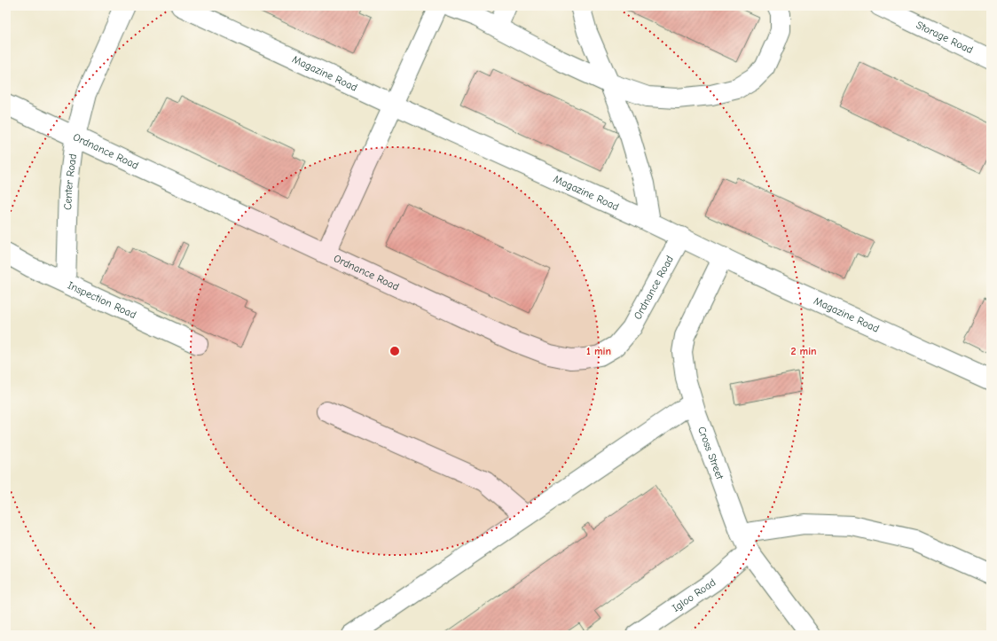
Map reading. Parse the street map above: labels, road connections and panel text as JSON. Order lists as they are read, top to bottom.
{
  "streets": {
    "street": [
      "Storage Road",
      "Magazine Road",
      "Ordnance Road",
      "Center Road",
      "Inspection Road",
      "Cross Street",
      "Igloo Road"
    ]
  },
  "crossings": [
    ["Magazine Road", "Ordnance Road"],
    ["Magazine Road", "Cross Street"],
    ["Ordnance Road", "Center Road"],
    ["Center Road", "Inspection Road"],
    ["Cross Street", "Igloo Road"]
  ],
  "rings": ["1 min", "2 min"]
}
